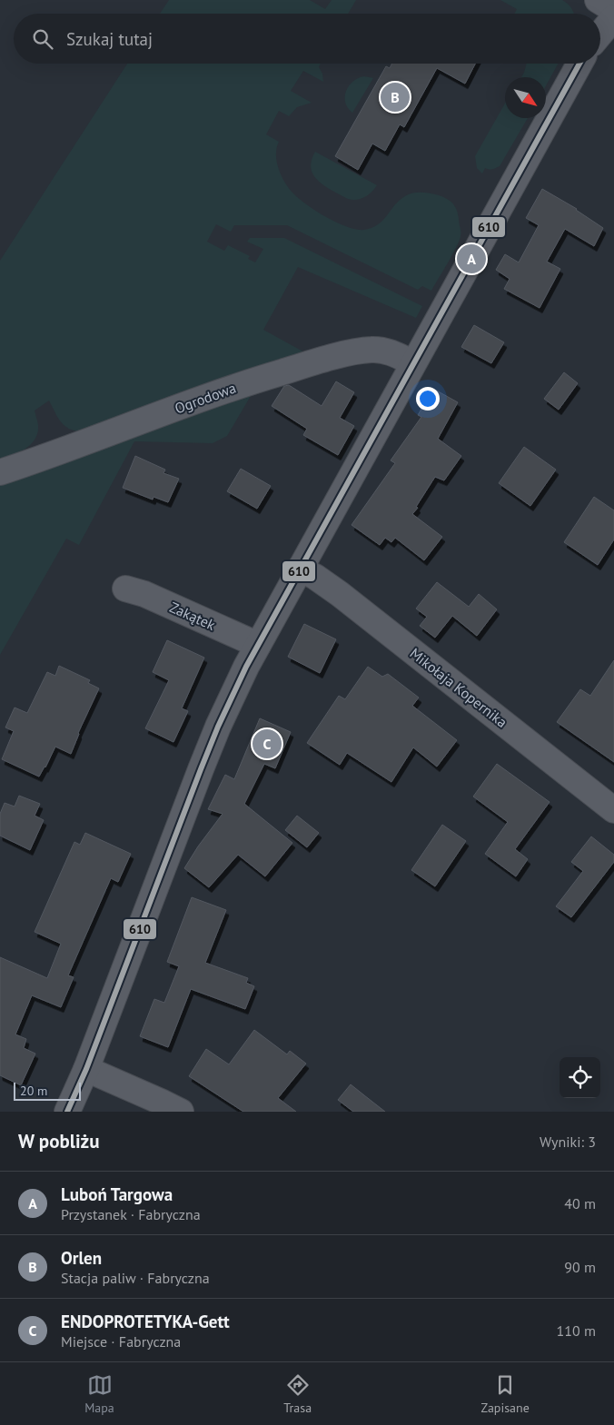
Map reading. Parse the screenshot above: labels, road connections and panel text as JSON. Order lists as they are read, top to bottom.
{
  "streets": {
    "street": ["Ogrodowa", "Zakątek", "Mikołaja Kopernika"]
  },
  "lines": ["transit line 610"],
  "scale_bar": "20 m",
  "north": "bottom right",
  "page": {
    "search": "Szukaj tutaj",
    "pins": ["B", "A", "C"],
    "scale": "20 m",
    "heading": ["W pobliżu", "Wyniki: 3"],
    "list": [
      {
        "mark": "A",
        "name": "Luboń Targowa",
        "note": "Przystanek · Fabryczna",
        "value": "40 m"
      },
      {
        "mark": "B",
        "name": "Orlen",
        "note": "Stacja paliw · Fabryczna",
        "value": "90 m"
      },
      {
        "mark": "C",
        "name": "ENDOPROTETYKA-Gett",
        "note": "Miejsce · Fabryczna",
        "value": "110 m"
      }
    ],
    "nav": ["Mapa", "Trasa", "Zapisane"]
  }
}
